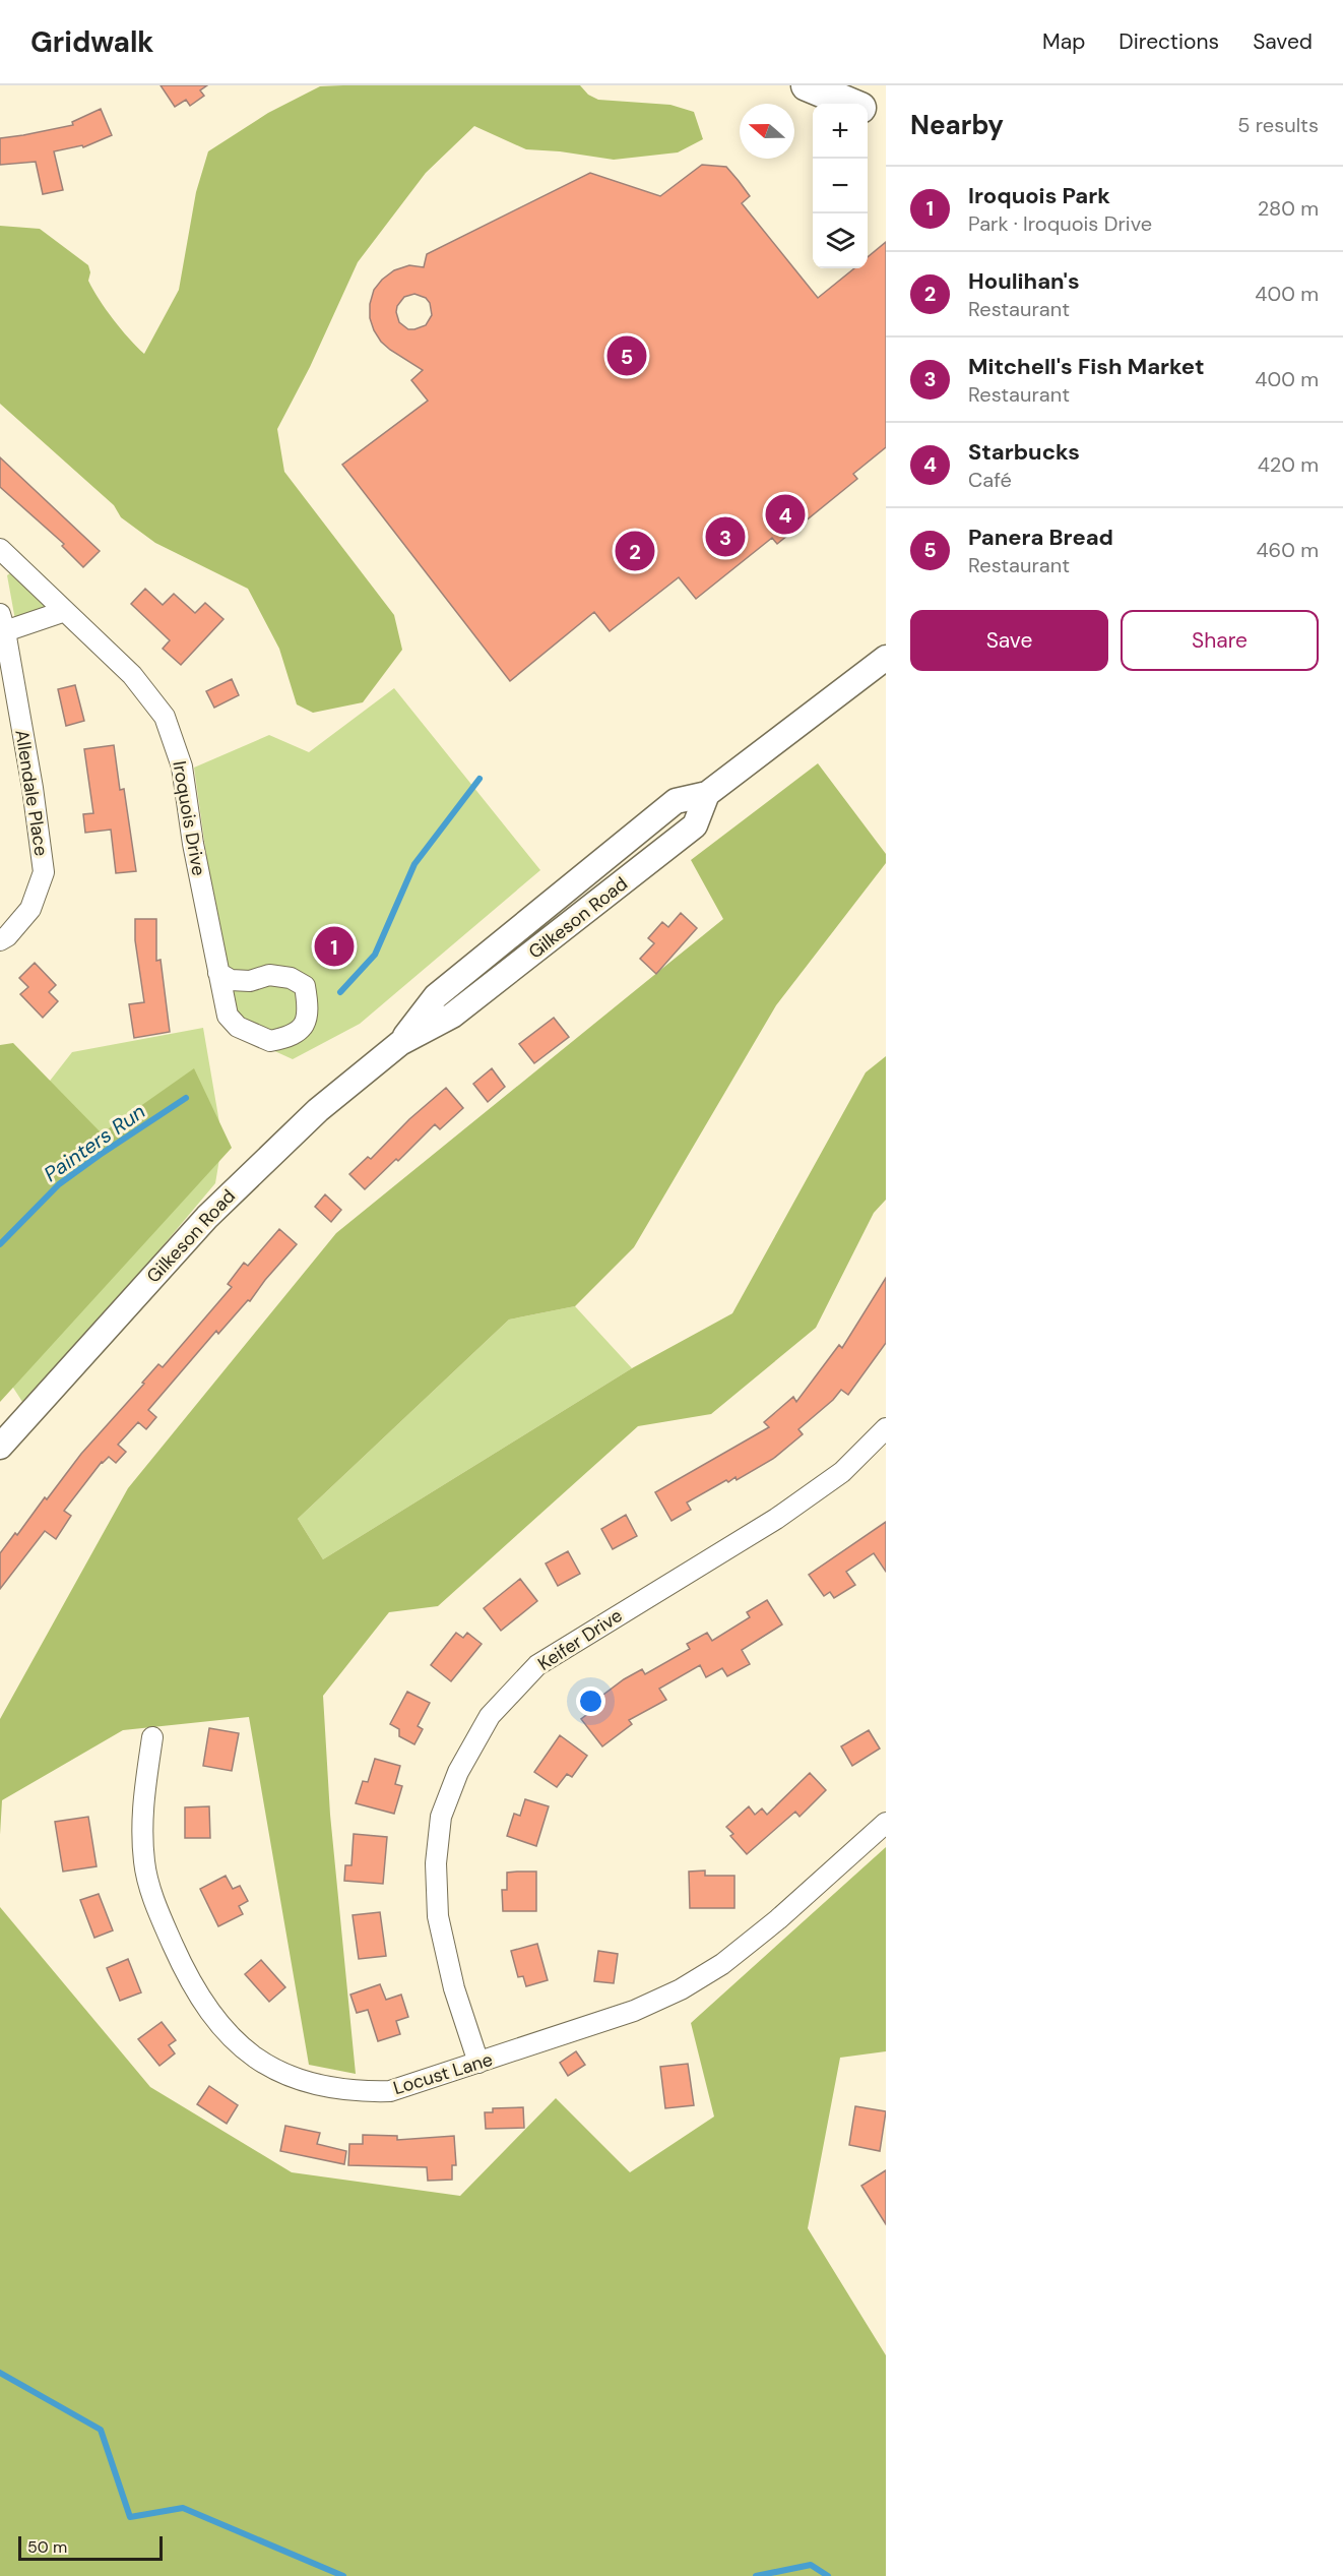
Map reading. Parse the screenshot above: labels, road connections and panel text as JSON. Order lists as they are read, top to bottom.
{
  "streets": {
    "street": [
      "Allendale Place",
      "Iroquois Drive",
      "Gilkeson Road",
      "Keifer Drive",
      "Locust Lane"
    ]
  },
  "crossings": [
    ["Allendale Place", "Iroquois Drive"],
    ["Keifer Drive", "Locust Lane"]
  ],
  "water": ["Painters Run"],
  "scale_bar": "50 m",
  "north": "left",
  "page": {
    "header": "Gridwalk",
    "nav": ["Map", "Directions", "Saved"],
    "heading": ["Nearby", "5 results"],
    "map_buttons": ["+", "−"],
    "list": [
      {
        "mark": "1",
        "name": "Iroquois Park",
        "note": "Park · Iroquois Drive",
        "value": "280 m"
      },
      {
        "mark": "2",
        "name": "Houlihan's",
        "note": "Restaurant",
        "value": "400 m"
      },
      {
        "mark": "3",
        "name": "Mitchell's Fish Market",
        "note": "Restaurant",
        "value": "400 m"
      },
      {
        "mark": "4",
        "name": "Starbucks",
        "note": "Café",
        "value": "420 m"
      },
      {
        "mark": "5",
        "name": "Panera Bread",
        "note": "Restaurant",
        "value": "460 m"
      }
    ],
    "pins": [
      "5",
      "4",
      "3",
      "2",
      "1"
    ],
    "buttons": ["Save", "Share"],
    "scale": "50 m"
  }
}
